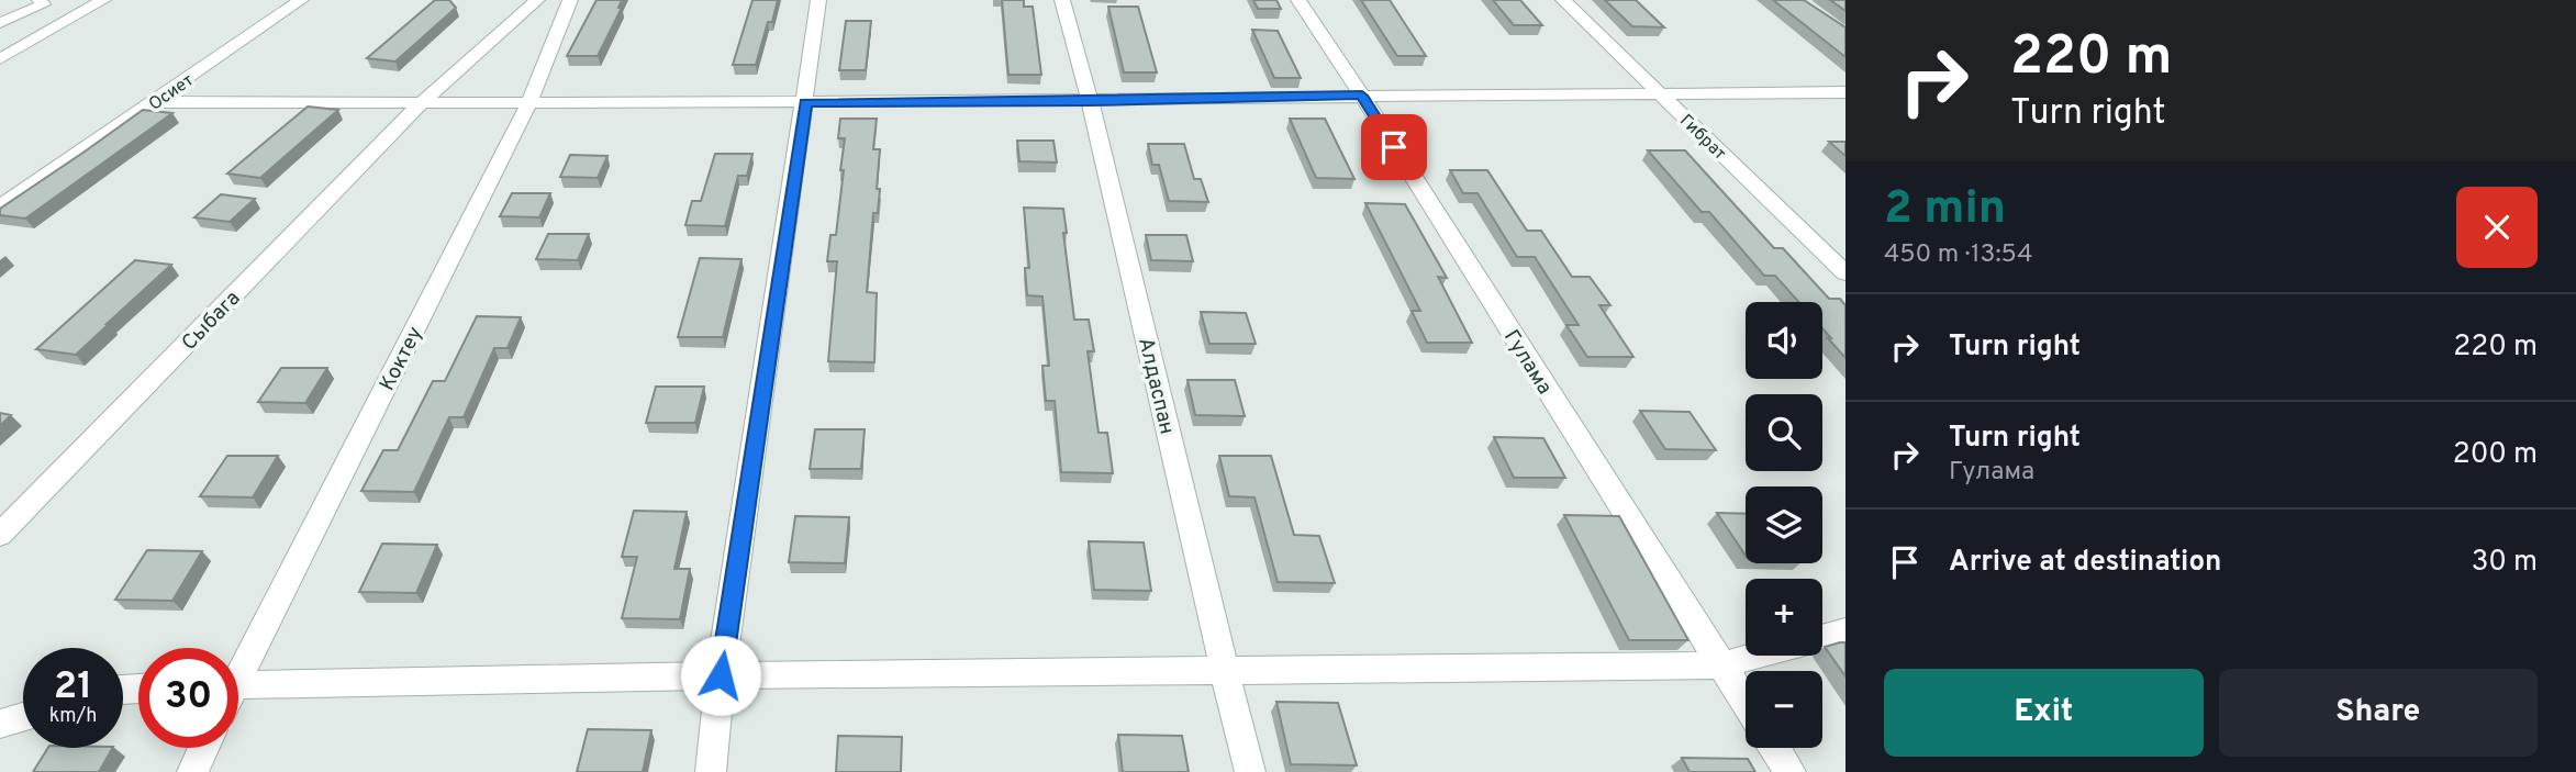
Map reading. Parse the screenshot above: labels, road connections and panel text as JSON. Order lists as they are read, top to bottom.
{
  "streets": {
    "street": [
      "Осиет",
      "Гибрат",
      "Сыбага",
      "Коктеу",
      "Гулама",
      "Алдаспан"
    ]
  },
  "page": {
    "turn": ["220 m", "Turn right"],
    "heading": ["2 min", "450 m · 13:54"],
    "list": [
      {
        "name": "Turn right",
        "value": "220 m"
      },
      {
        "name": "Turn right",
        "note": "Гулама",
        "value": "200 m"
      },
      {
        "name": "Arrive at destination",
        "value": "30 m"
      }
    ],
    "map_buttons": ["+", "−"],
    "speed": "21 km/h",
    "limit": "30",
    "buttons": ["Exit", "Share"]
  }
}
